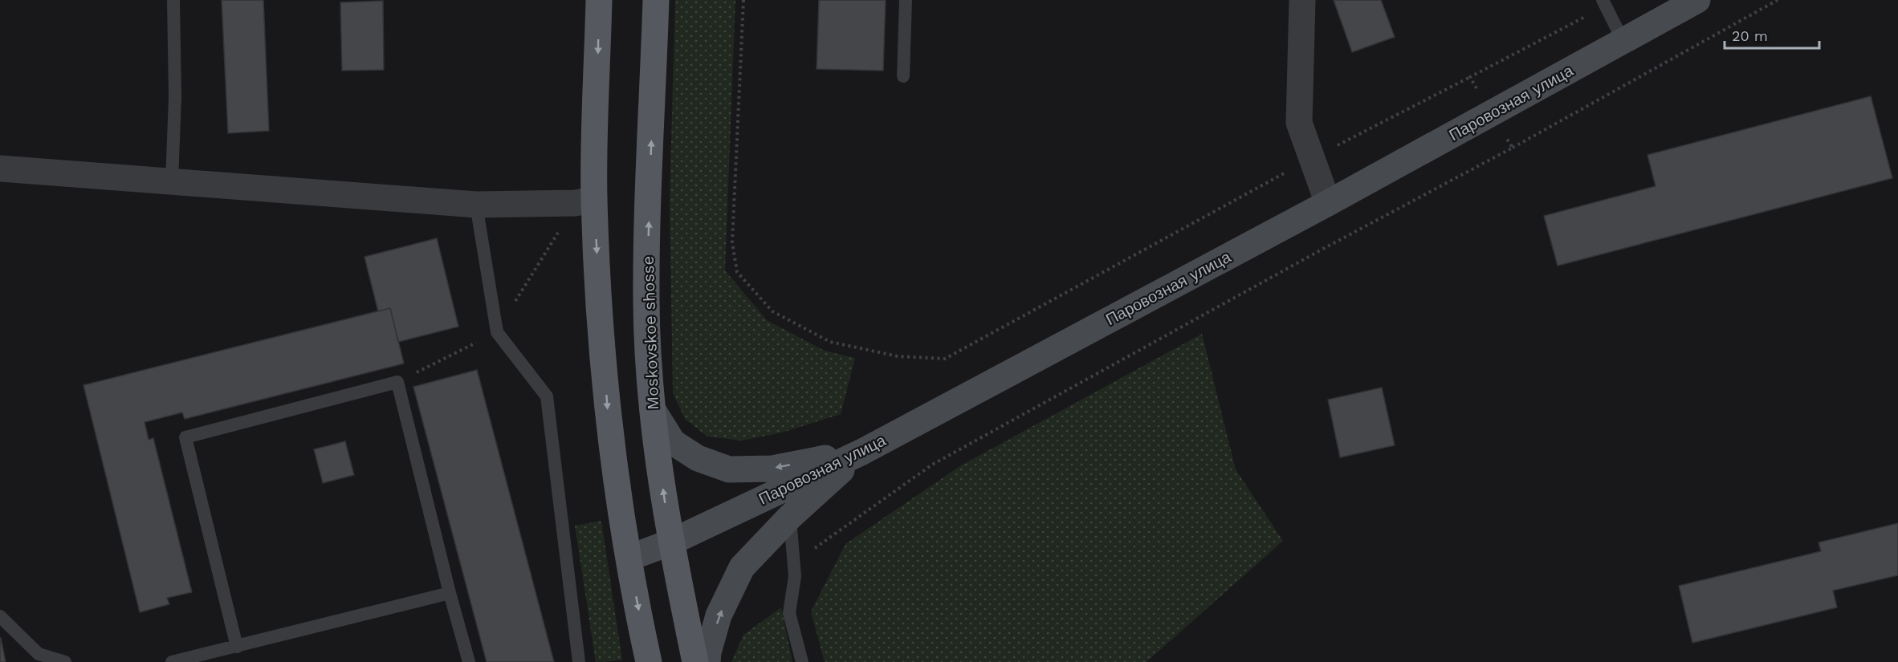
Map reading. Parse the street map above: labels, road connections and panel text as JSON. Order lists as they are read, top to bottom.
{
  "streets": {
    "main road": ["Паровозная улица", "Moskovskoe shosse"]
  },
  "crossings": [
    ["Паровозная улица", "Moskovskoe shosse"]
  ],
  "scale_bar": "20 m"
}
